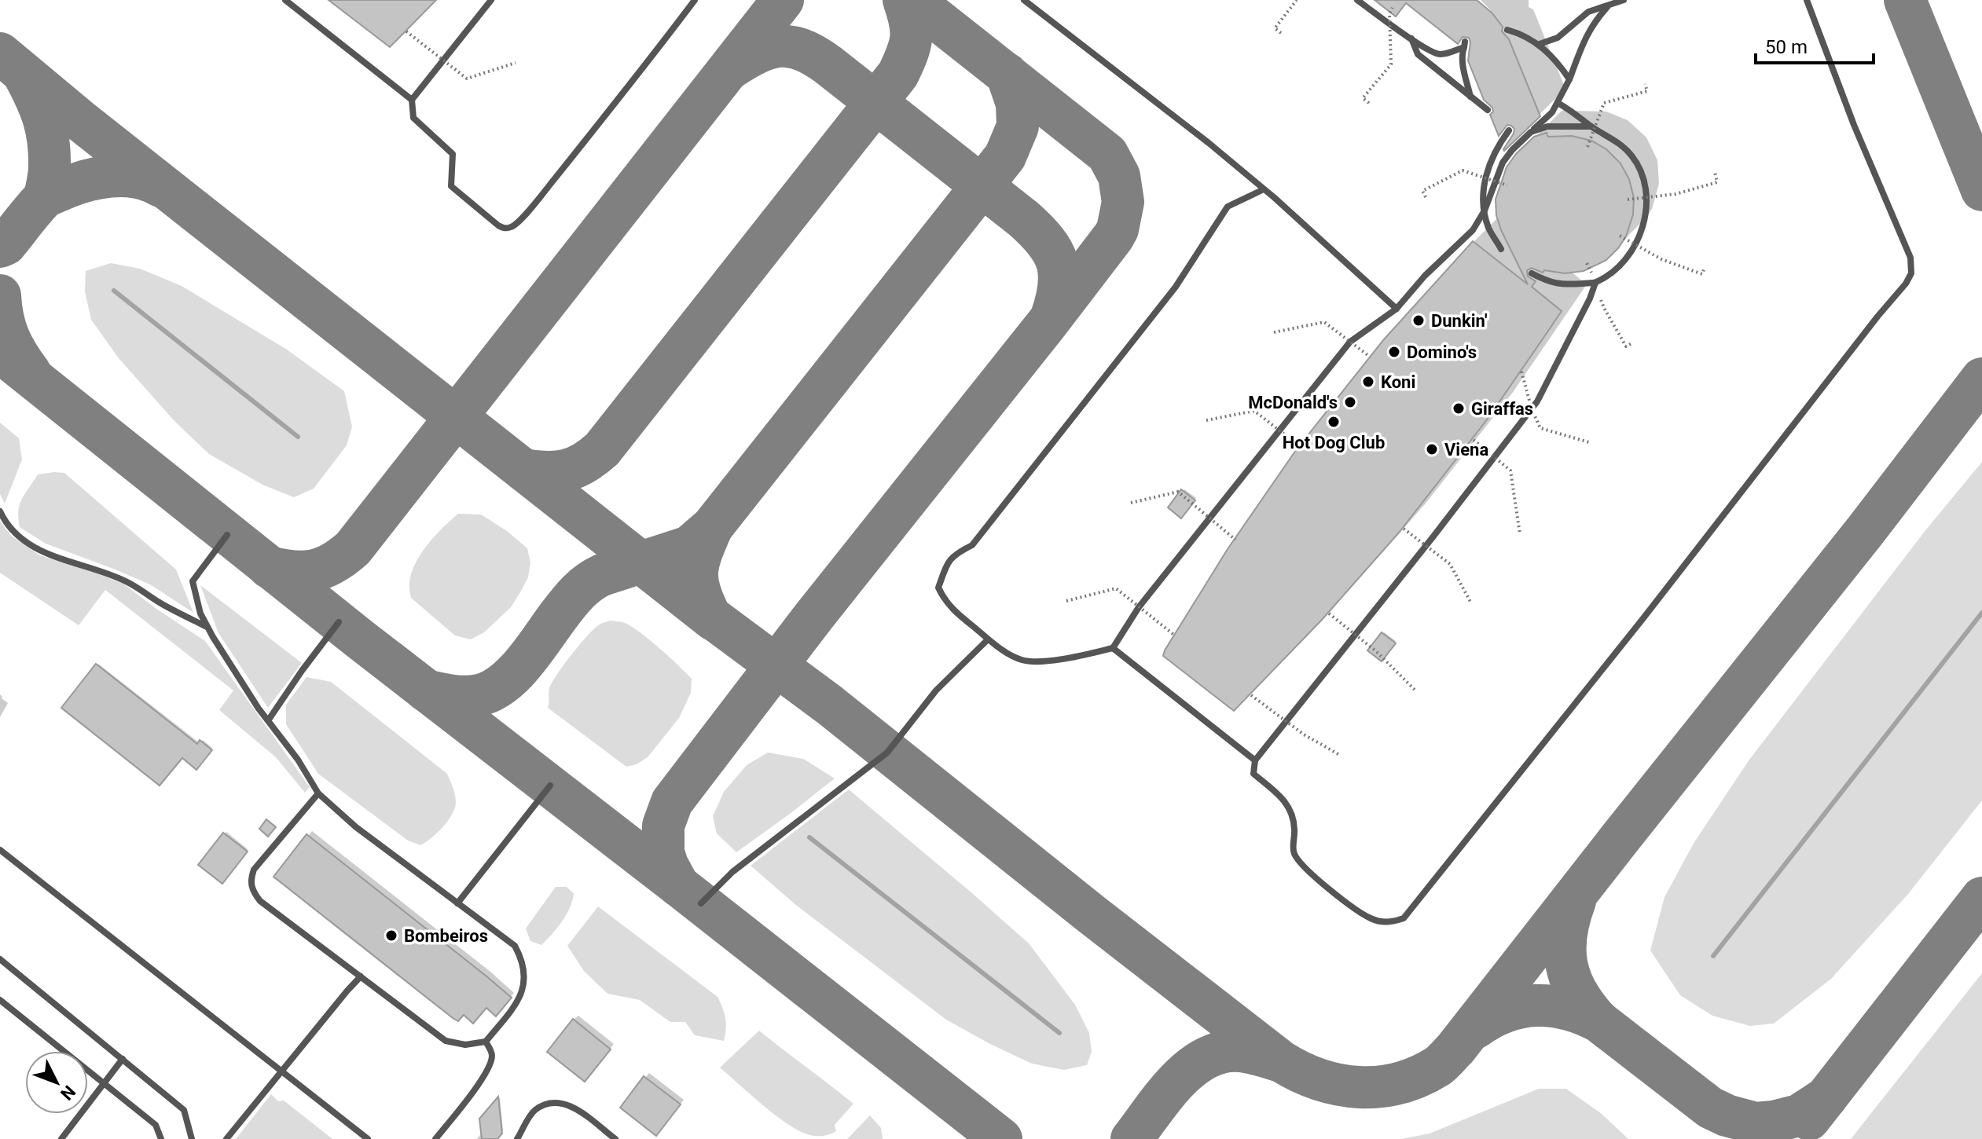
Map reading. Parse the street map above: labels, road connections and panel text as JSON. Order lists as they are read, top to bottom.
{
  "places": [
    "Dunkin'",
    "Domino's",
    "Koni",
    "McDonald's",
    "Giraffas",
    "Hot Dog Club",
    "Viena",
    "Bombeiros"
  ],
  "scale_bar": "50 m",
  "north": "bottom right"
}
